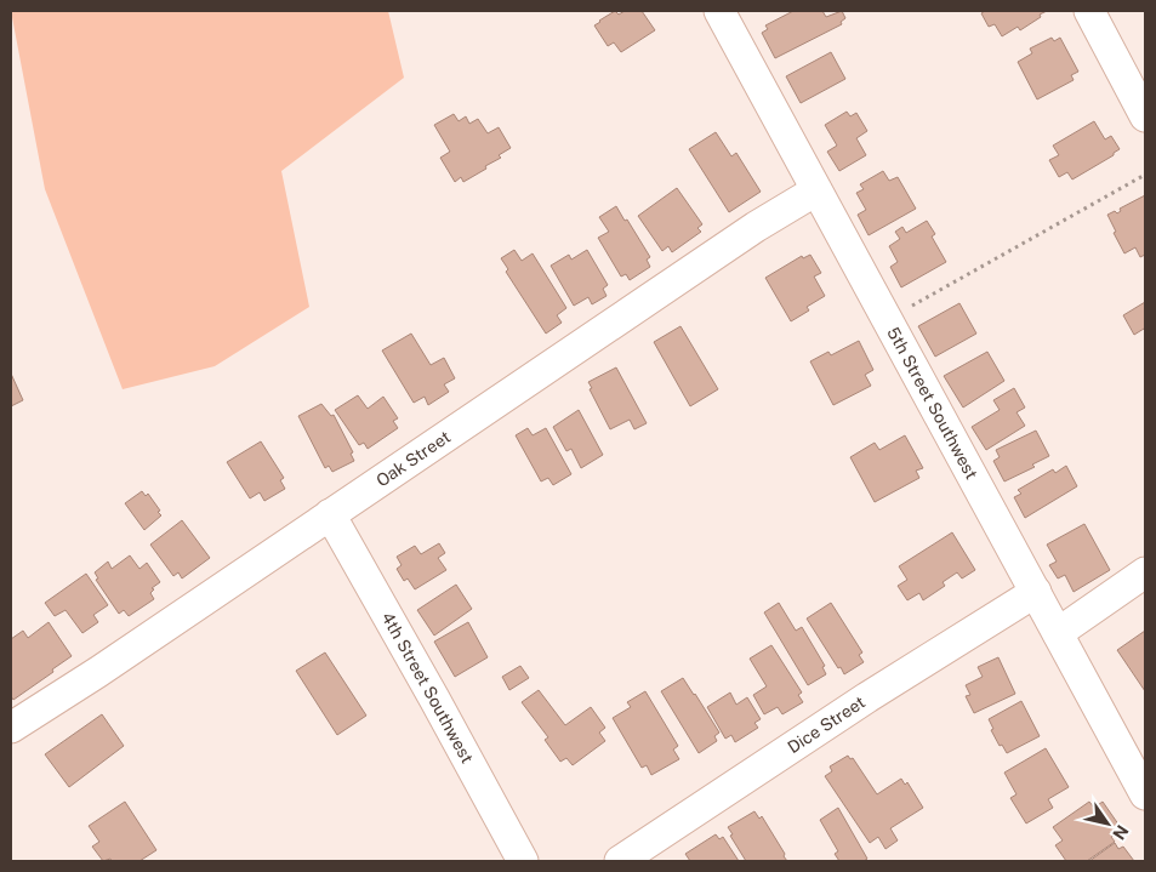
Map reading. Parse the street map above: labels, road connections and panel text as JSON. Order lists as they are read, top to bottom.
{
  "streets": {
    "street": [
      "5th Street Southwest",
      "Oak Street",
      "4th Street Southwest",
      "Dice Street"
    ]
  },
  "crossings": [
    ["5th Street Southwest", "Oak Street"],
    ["5th Street Southwest", "Dice Street"],
    ["Oak Street", "4th Street Southwest"]
  ],
  "north": "bottom right"
}
